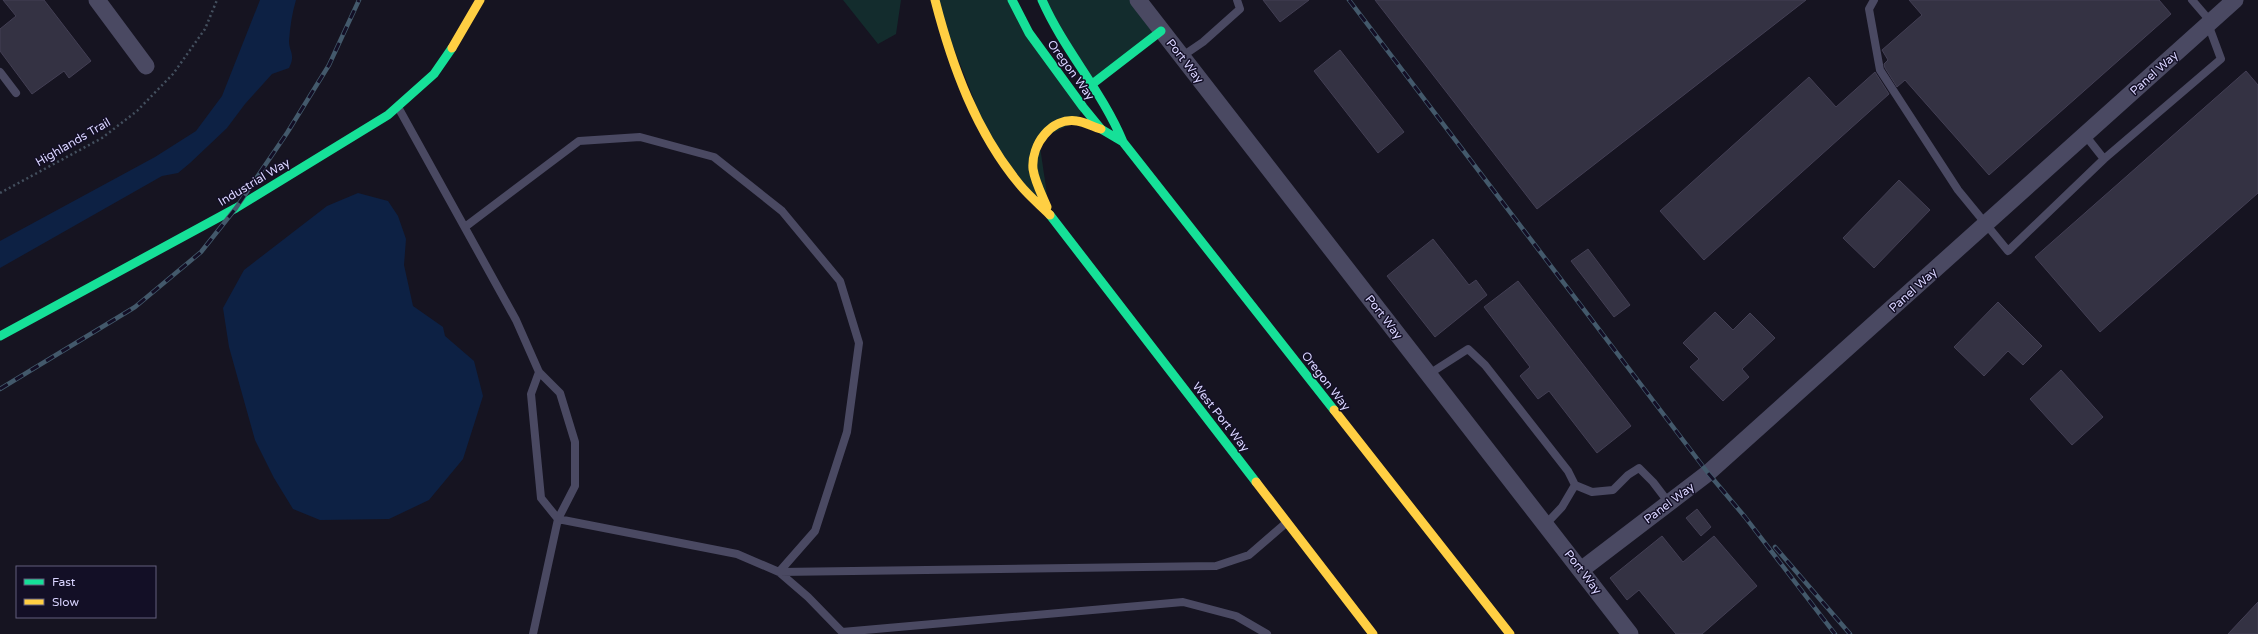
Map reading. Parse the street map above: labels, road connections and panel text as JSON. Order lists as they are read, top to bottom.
{
  "streets": {
    "main road": ["Oregon Way", "Industrial Way", "West Port Way"],
    "street": ["Port Way", "Panel Way"],
    "path": ["Highlands Trail"]
  },
  "crossings": [
    ["Port Way", "Panel Way"]
  ],
  "legend": ["Fast", "Slow"]
}
